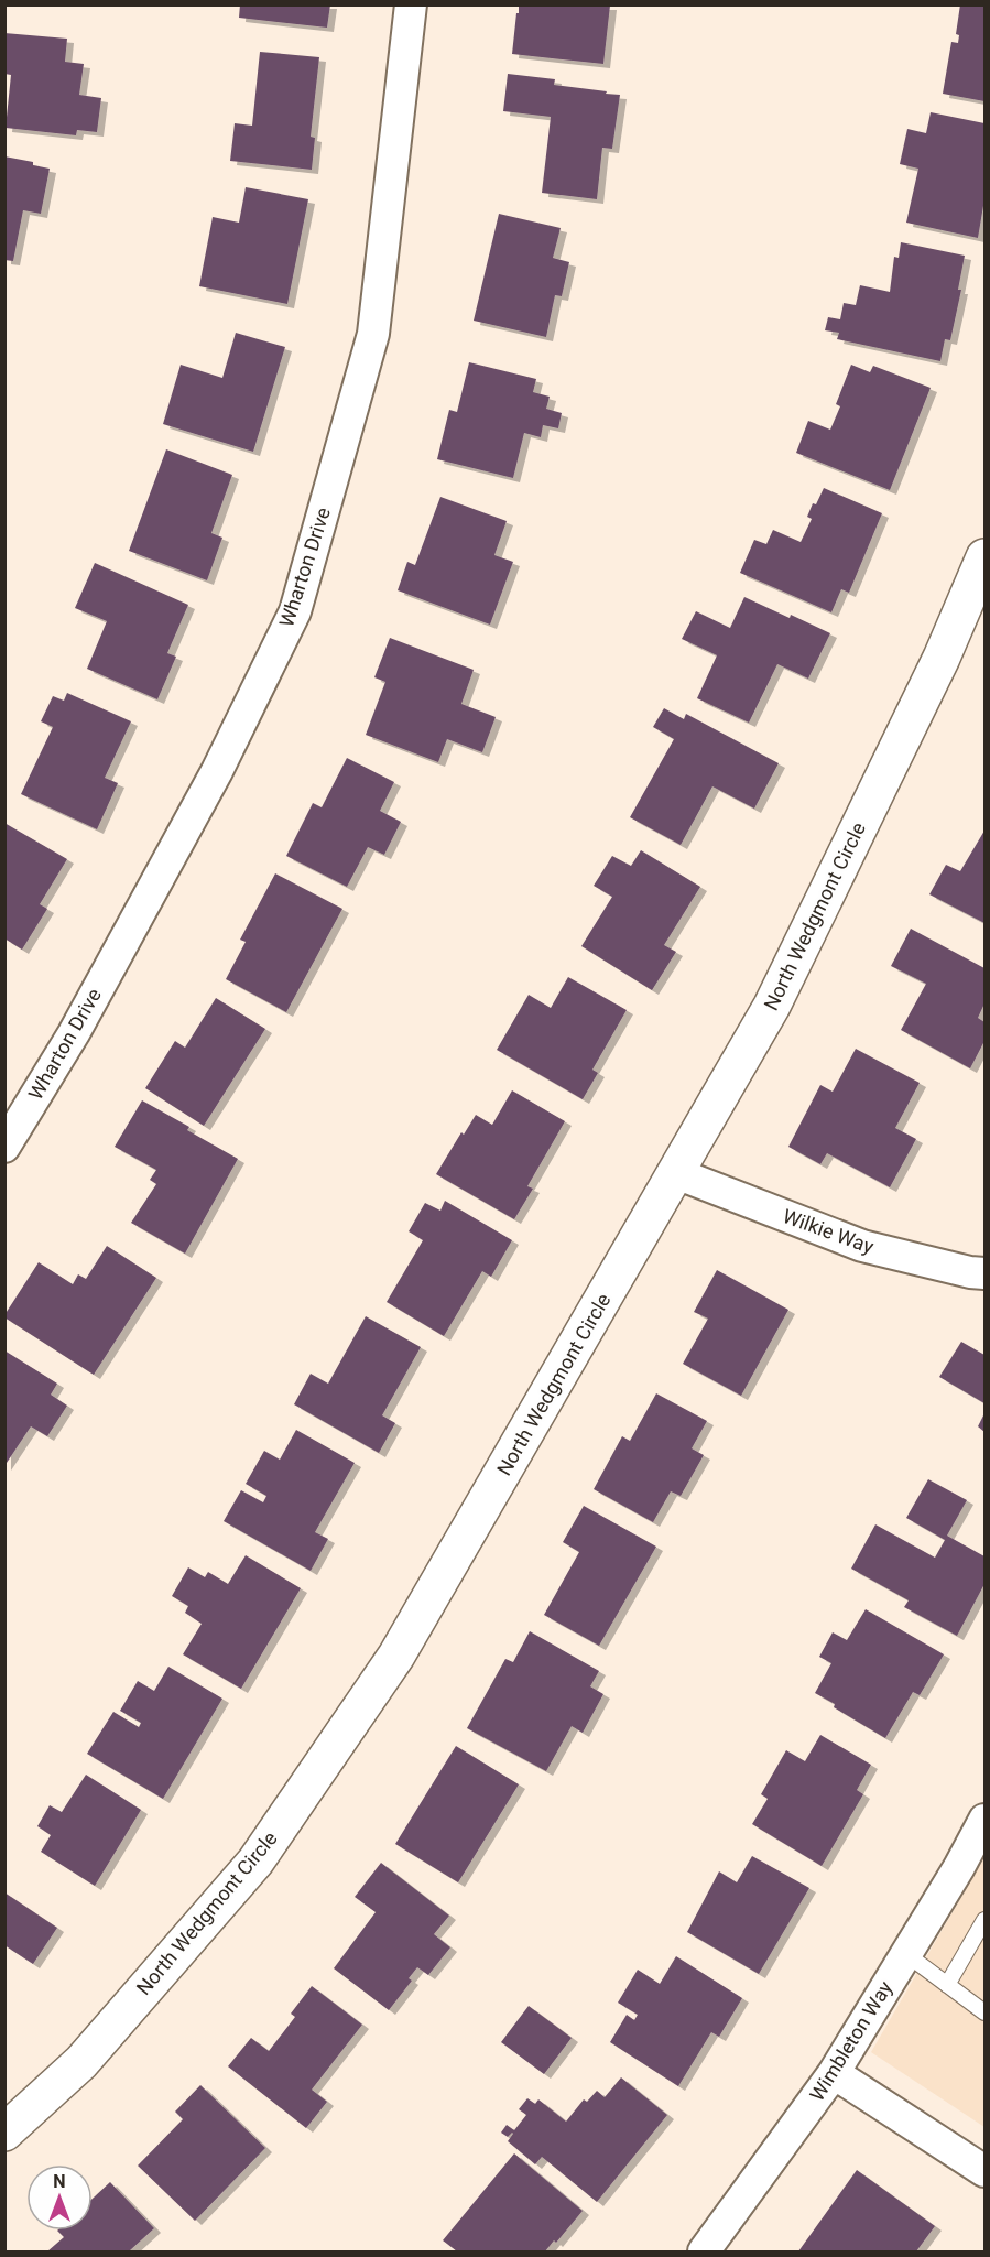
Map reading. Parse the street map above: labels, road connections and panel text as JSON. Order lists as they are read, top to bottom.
{
  "streets": {
    "street": [
      "Wharton Drive",
      "North Wedgmont Circle",
      "Wilkie Way",
      "Wimbleton Way"
    ]
  },
  "crossings": [
    ["North Wedgmont Circle", "Wilkie Way"]
  ],
  "north": "top"
}
